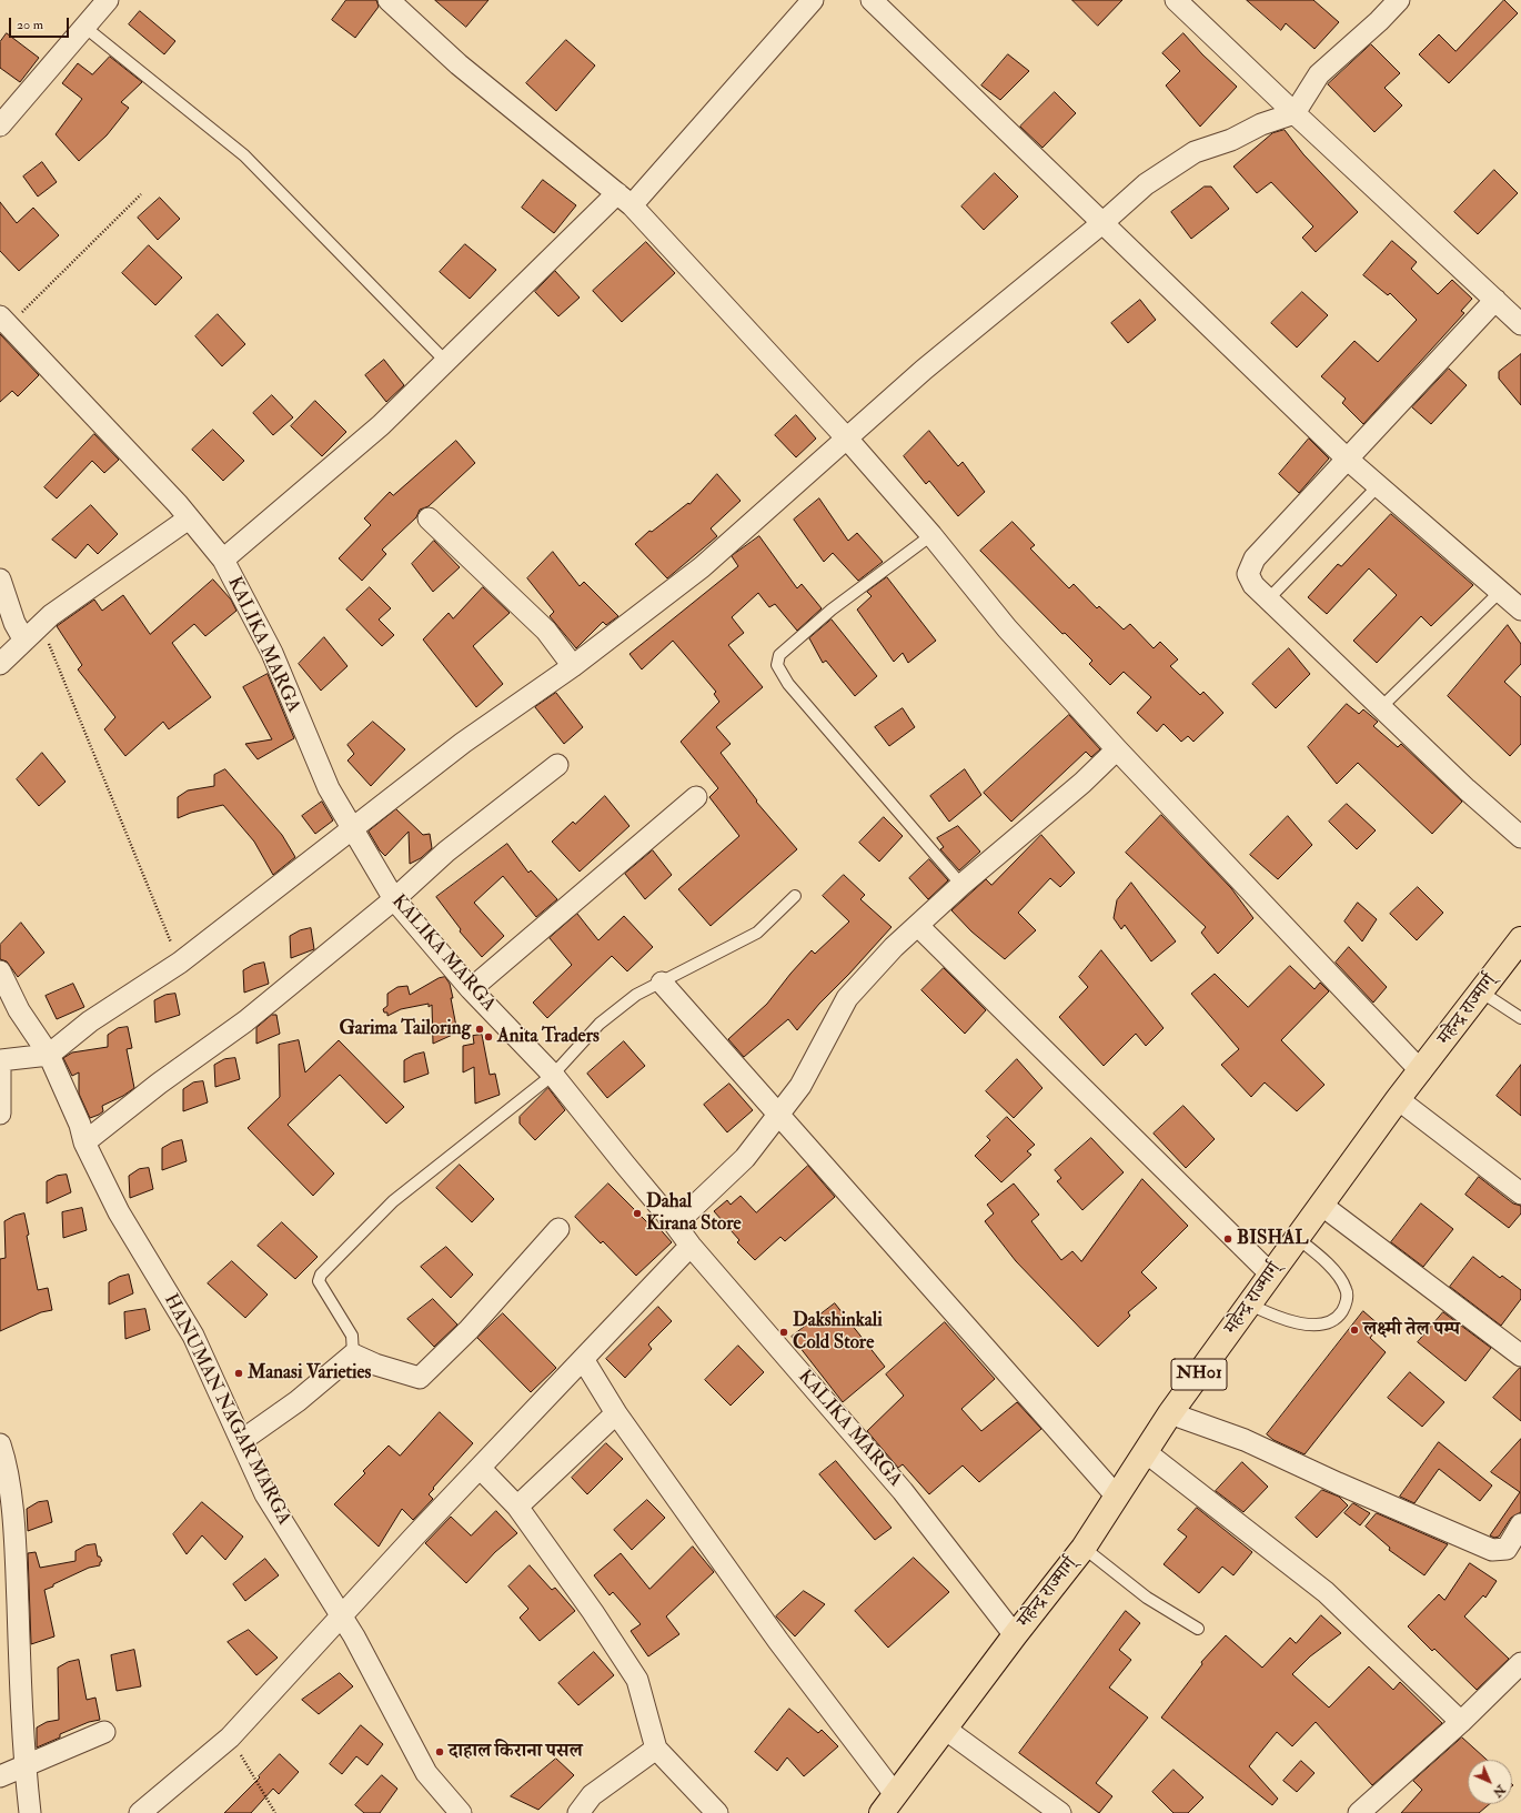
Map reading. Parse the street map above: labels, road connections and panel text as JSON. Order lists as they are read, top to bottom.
{
  "streets": {
    "highway": ["महेन्द्र राज्मार्ग्", "NH01"],
    "street": ["KALIKA MARGA", "HANUMAN NAGAR MARGA"]
  },
  "crossings": [
    ["KALIKA MARGA", "महेन्द्र राज्मार्ग्"]
  ],
  "places": [
    "Garima Tailoring",
    "Anita Traders",
    "Dahal Kirana Store",
    "BISHAL",
    "लक्ष्मी तेल पम्प",
    "Dakshinkali Cold Store",
    "Manasi Varieties",
    "दाहाल किराना पसल"
  ],
  "scale_bar": "20 m",
  "north": "bottom right"
}
